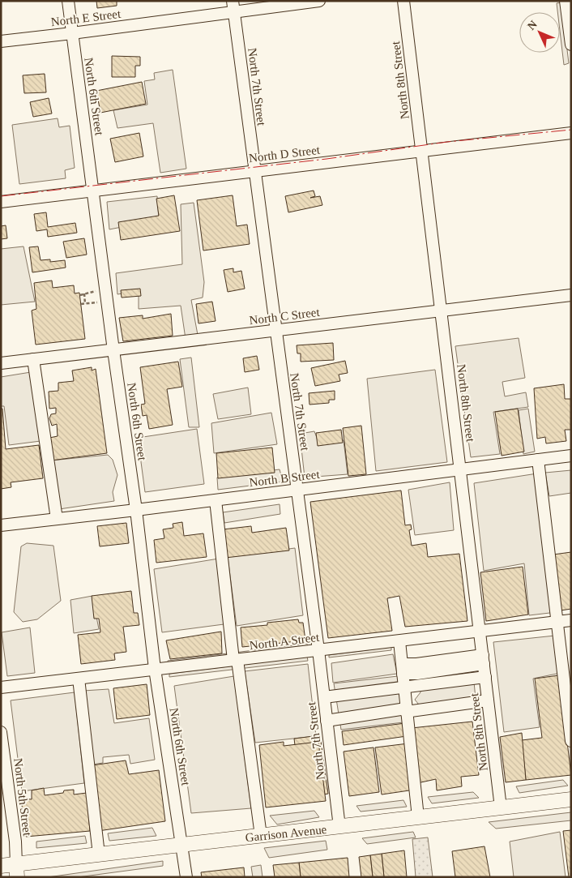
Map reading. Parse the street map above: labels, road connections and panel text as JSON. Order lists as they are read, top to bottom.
{
  "streets": {
    "main road": ["Garrison Avenue"],
    "street": [
      "North E Street",
      "North 8th Street",
      "North 7th Street",
      "North 6th Street",
      "North D Street",
      "North C Street",
      "North B Street",
      "North A Street",
      "North 5th Street"
    ]
  },
  "crossings": [
    ["North E Street", "North 7th Street"],
    ["North E Street", "North 6th Street"],
    ["North 8th Street", "North D Street"],
    ["North 8th Street", "North C Street"],
    ["North 8th Street", "North B Street"],
    ["North 8th Street", "North A Street"],
    ["North 8th Street", "Garrison Avenue"],
    ["North 7th Street", "North D Street"],
    ["North 7th Street", "North C Street"],
    ["North 7th Street", "North B Street"],
    ["North 7th Street", "North A Street"],
    ["North 7th Street", "Garrison Avenue"],
    ["North 6th Street", "North D Street"],
    ["North 6th Street", "North C Street"],
    ["North 6th Street", "North B Street"],
    ["North 6th Street", "North A Street"],
    ["North 6th Street", "Garrison Avenue"],
    ["North 5th Street", "Garrison Avenue"]
  ],
  "north": "top left"
}
